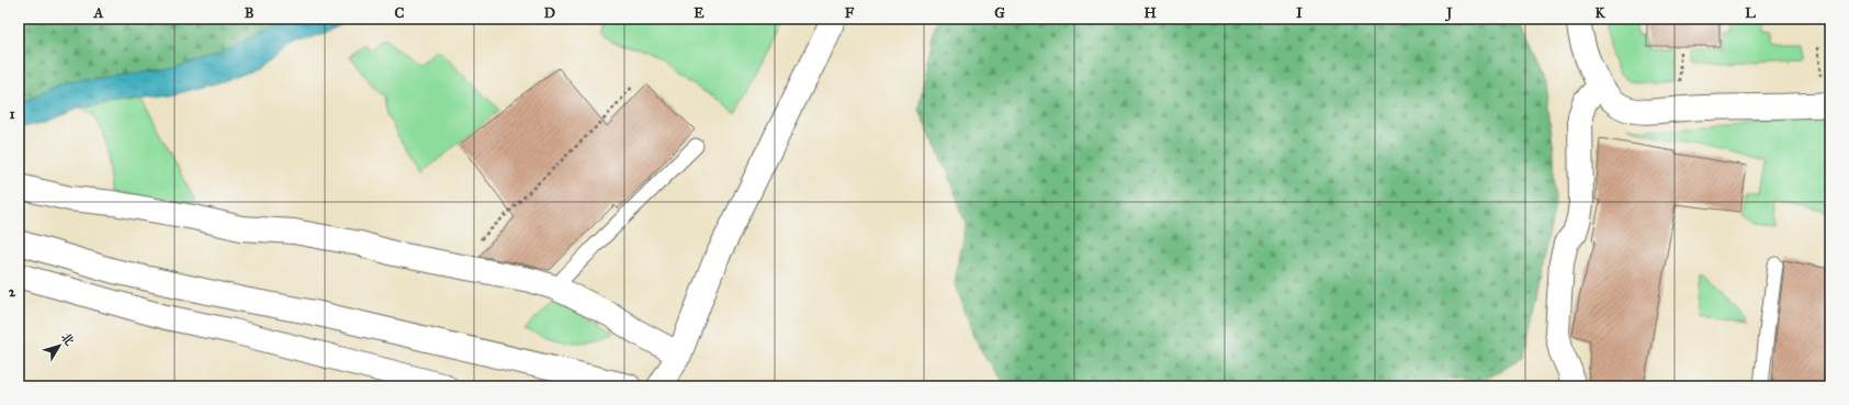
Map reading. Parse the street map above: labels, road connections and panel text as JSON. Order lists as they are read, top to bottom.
{
  "north": "top right",
  "grid": {
    "columns": [
      "A",
      "B",
      "C",
      "D",
      "E",
      "F",
      "G",
      "H",
      "I",
      "J",
      "K",
      "L"
    ],
    "rows": ["1", "2"]
  }
}
